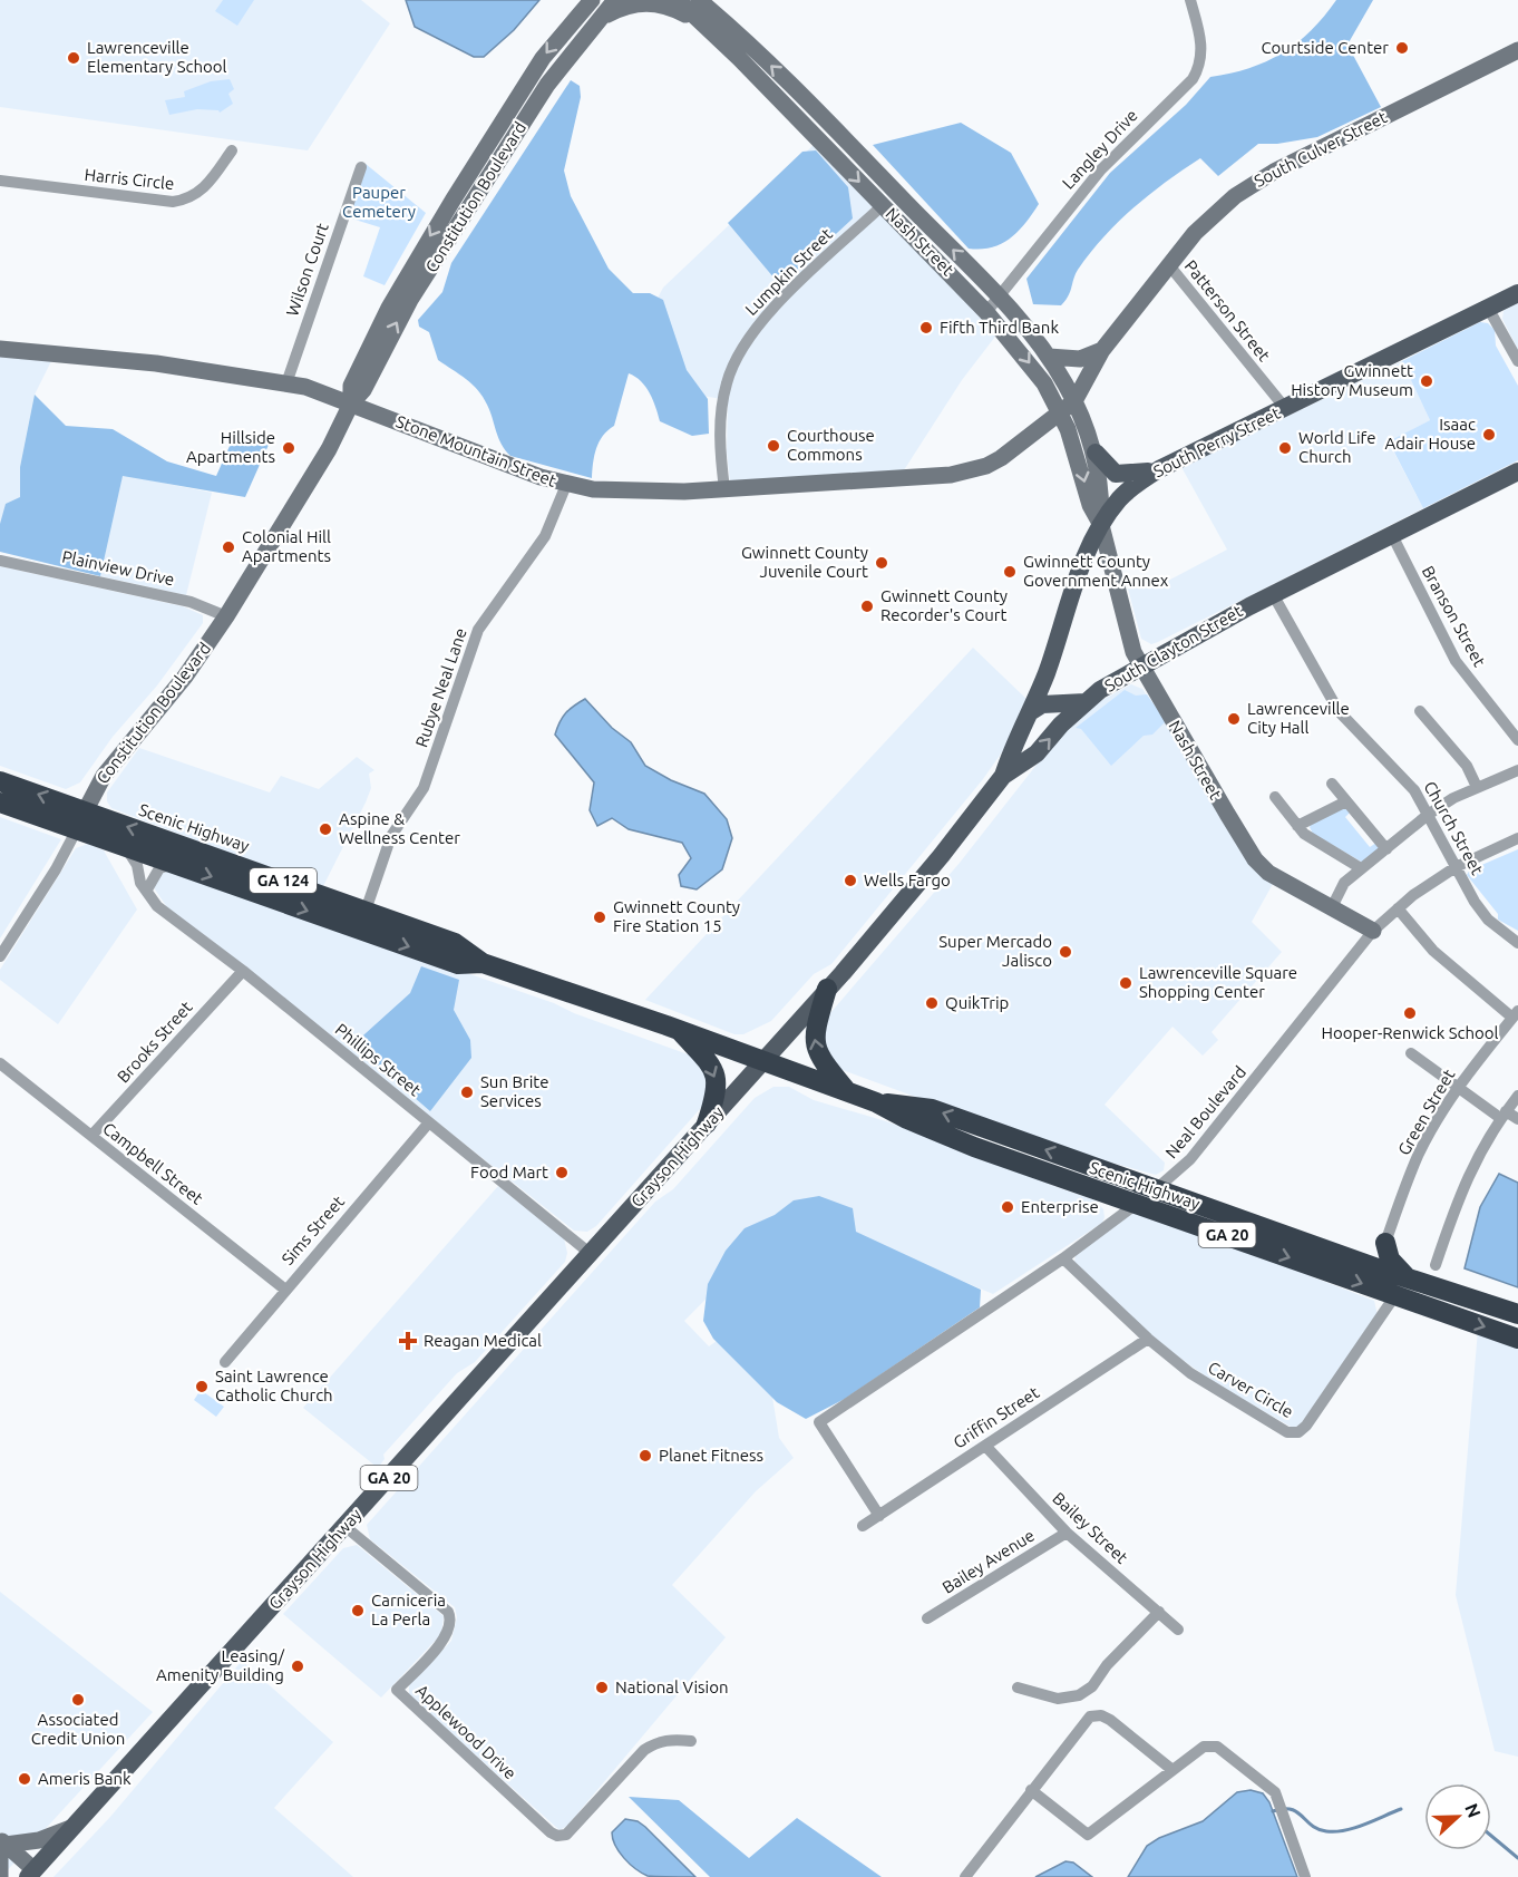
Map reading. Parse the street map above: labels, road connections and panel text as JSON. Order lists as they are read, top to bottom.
{
  "streets": {
    "highway": ["Scenic Highway", "GA 124", "GA 20"],
    "main road": ["South Perry Street", "South Clayton Street", "Grayson Highway"],
    "street": [
      "Langley Drive",
      "South Culver Street",
      "Harris Circle",
      "Constitution Boulevard",
      "Nash Street",
      "Wilson Court",
      "Lumpkin Street",
      "Patterson Street",
      "Stone Mountain Street",
      "Plainview Drive",
      "Branson Street",
      "Rubye Neal Lane",
      "Church Street",
      "Brooks Street",
      "Phillips Street",
      "Neal Boulevard",
      "Green Street",
      "Campbell Street",
      "Sims Street",
      "Carver Circle",
      "Griffin Street",
      "Bailey Street",
      "Bailey Avenue",
      "Applewood Drive"
    ]
  },
  "crossings": [
    ["Langley Drive", "Nash Street"],
    ["South Culver Street", "Nash Street"],
    ["South Culver Street", "Patterson Street"],
    ["South Culver Street", "Stone Mountain Street"],
    ["Constitution Boulevard", "Stone Mountain Street"],
    ["Constitution Boulevard", "Plainview Drive"],
    ["Constitution Boulevard", "Scenic Highway"],
    ["Nash Street", "Lumpkin Street"],
    ["Nash Street", "South Perry Street"],
    ["Nash Street", "Stone Mountain Street"],
    ["Nash Street", "South Clayton Street"],
    ["Nash Street", "Neal Boulevard"],
    ["Wilson Court", "Stone Mountain Street"],
    ["Lumpkin Street", "Stone Mountain Street"],
    ["Patterson Street", "South Perry Street"],
    ["South Perry Street", "South Clayton Street"],
    ["Stone Mountain Street", "Rubye Neal Lane"],
    ["Branson Street", "South Clayton Street"],
    ["South Clayton Street", "Scenic Highway"],
    ["South Clayton Street", "Church Street"],
    ["South Clayton Street", "Grayson Highway"],
    ["Rubye Neal Lane", "Scenic Highway"],
    ["Scenic Highway", "Phillips Street"],
    ["Scenic Highway", "Neal Boulevard"],
    ["Scenic Highway", "Grayson Highway"],
    ["Scenic Highway", "Carver Circle"],
    ["Church Street", "Neal Boulevard"],
    ["Brooks Street", "Phillips Street"],
    ["Brooks Street", "Campbell Street"],
    ["Phillips Street", "Grayson Highway"],
    ["Phillips Street", "Sims Street"],
    ["Neal Boulevard", "Carver Circle"],
    ["Neal Boulevard", "Griffin Street"],
    ["Grayson Highway", "Applewood Drive"],
    ["Campbell Street", "Sims Street"],
    ["Carver Circle", "Griffin Street"],
    ["Griffin Street", "Bailey Street"],
    ["Bailey Street", "Bailey Avenue"]
  ],
  "parks": ["Pauper Cemetery"],
  "places": {
    "other": [
      "Courtside Center",
      "Lawrenceville Elementary School",
      "Fifth Third Bank",
      "Gwinnett History Museum",
      "Isaac Adair House",
      "Courthouse Commons",
      "Hillside Apartments",
      "World Life Church",
      "Colonial Hill Apartments",
      "Gwinnett County Juvenile Court",
      "Gwinnett County Government Annex",
      "Gwinnett County Recorder's Court",
      "Lawrenceville City Hall",
      "Aspine & Wellness Center",
      "Wells Fargo",
      "Gwinnett County Fire Station 15",
      "Super Mercado Jalisco",
      "Lawrenceville Square Shopping Center",
      "QuikTrip",
      "Hooper-Renwick School",
      "Sun Brite Services",
      "Food Mart",
      "Enterprise",
      "Saint Lawrence Catholic Church",
      "Planet Fitness",
      "Carniceria La Perla",
      "Leasing/ Amenity Building",
      "National Vision",
      "Associated Credit Union",
      "Ameris Bank"
    ],
    "health": ["Reagan Medical"]
  },
  "north": "right"
}
